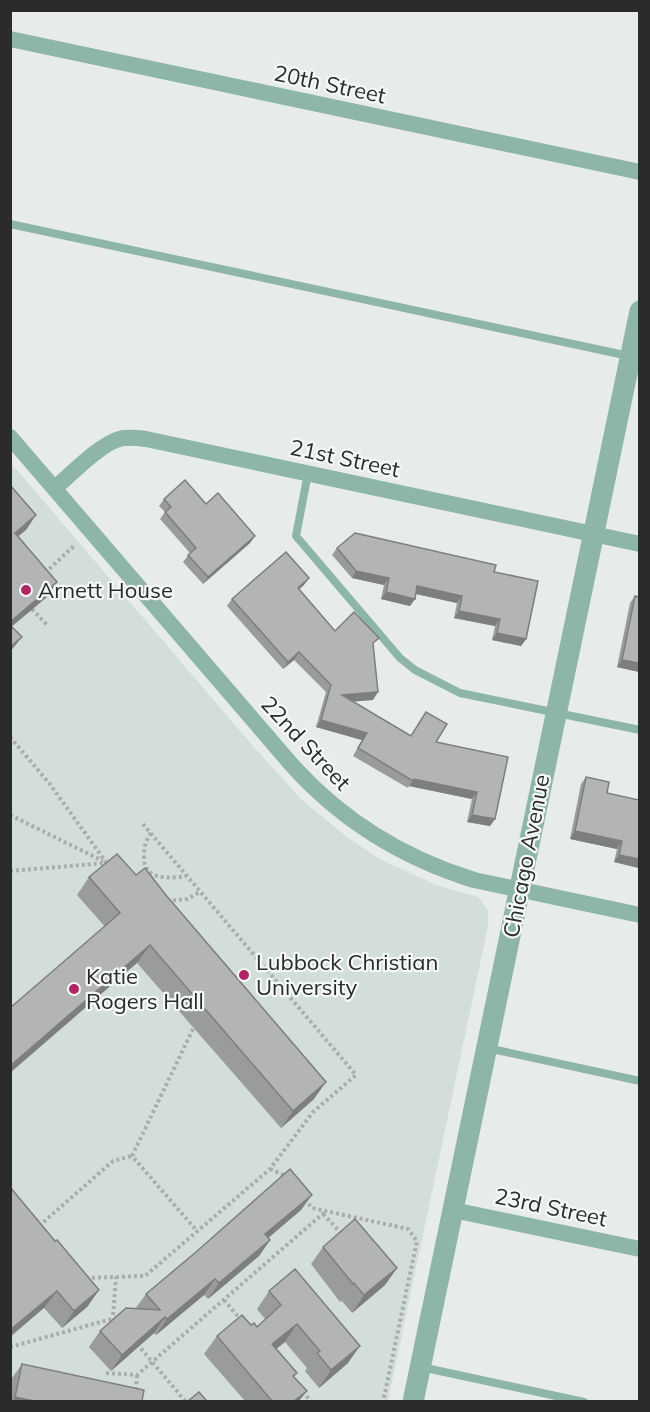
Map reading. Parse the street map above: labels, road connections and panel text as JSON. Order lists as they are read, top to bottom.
{
  "streets": {
    "street": [
      "20th Street",
      "21st Street",
      "22nd Street",
      "Chicago Avenue",
      "23rd Street"
    ]
  },
  "crossings": [
    ["21st Street", "22nd Street"],
    ["21st Street", "Chicago Avenue"],
    ["22nd Street", "Chicago Avenue"],
    ["Chicago Avenue", "23rd Street"]
  ],
  "places": ["Arnett House", "Lubbock Christian University", "Katie Rogers Hall"]
}
